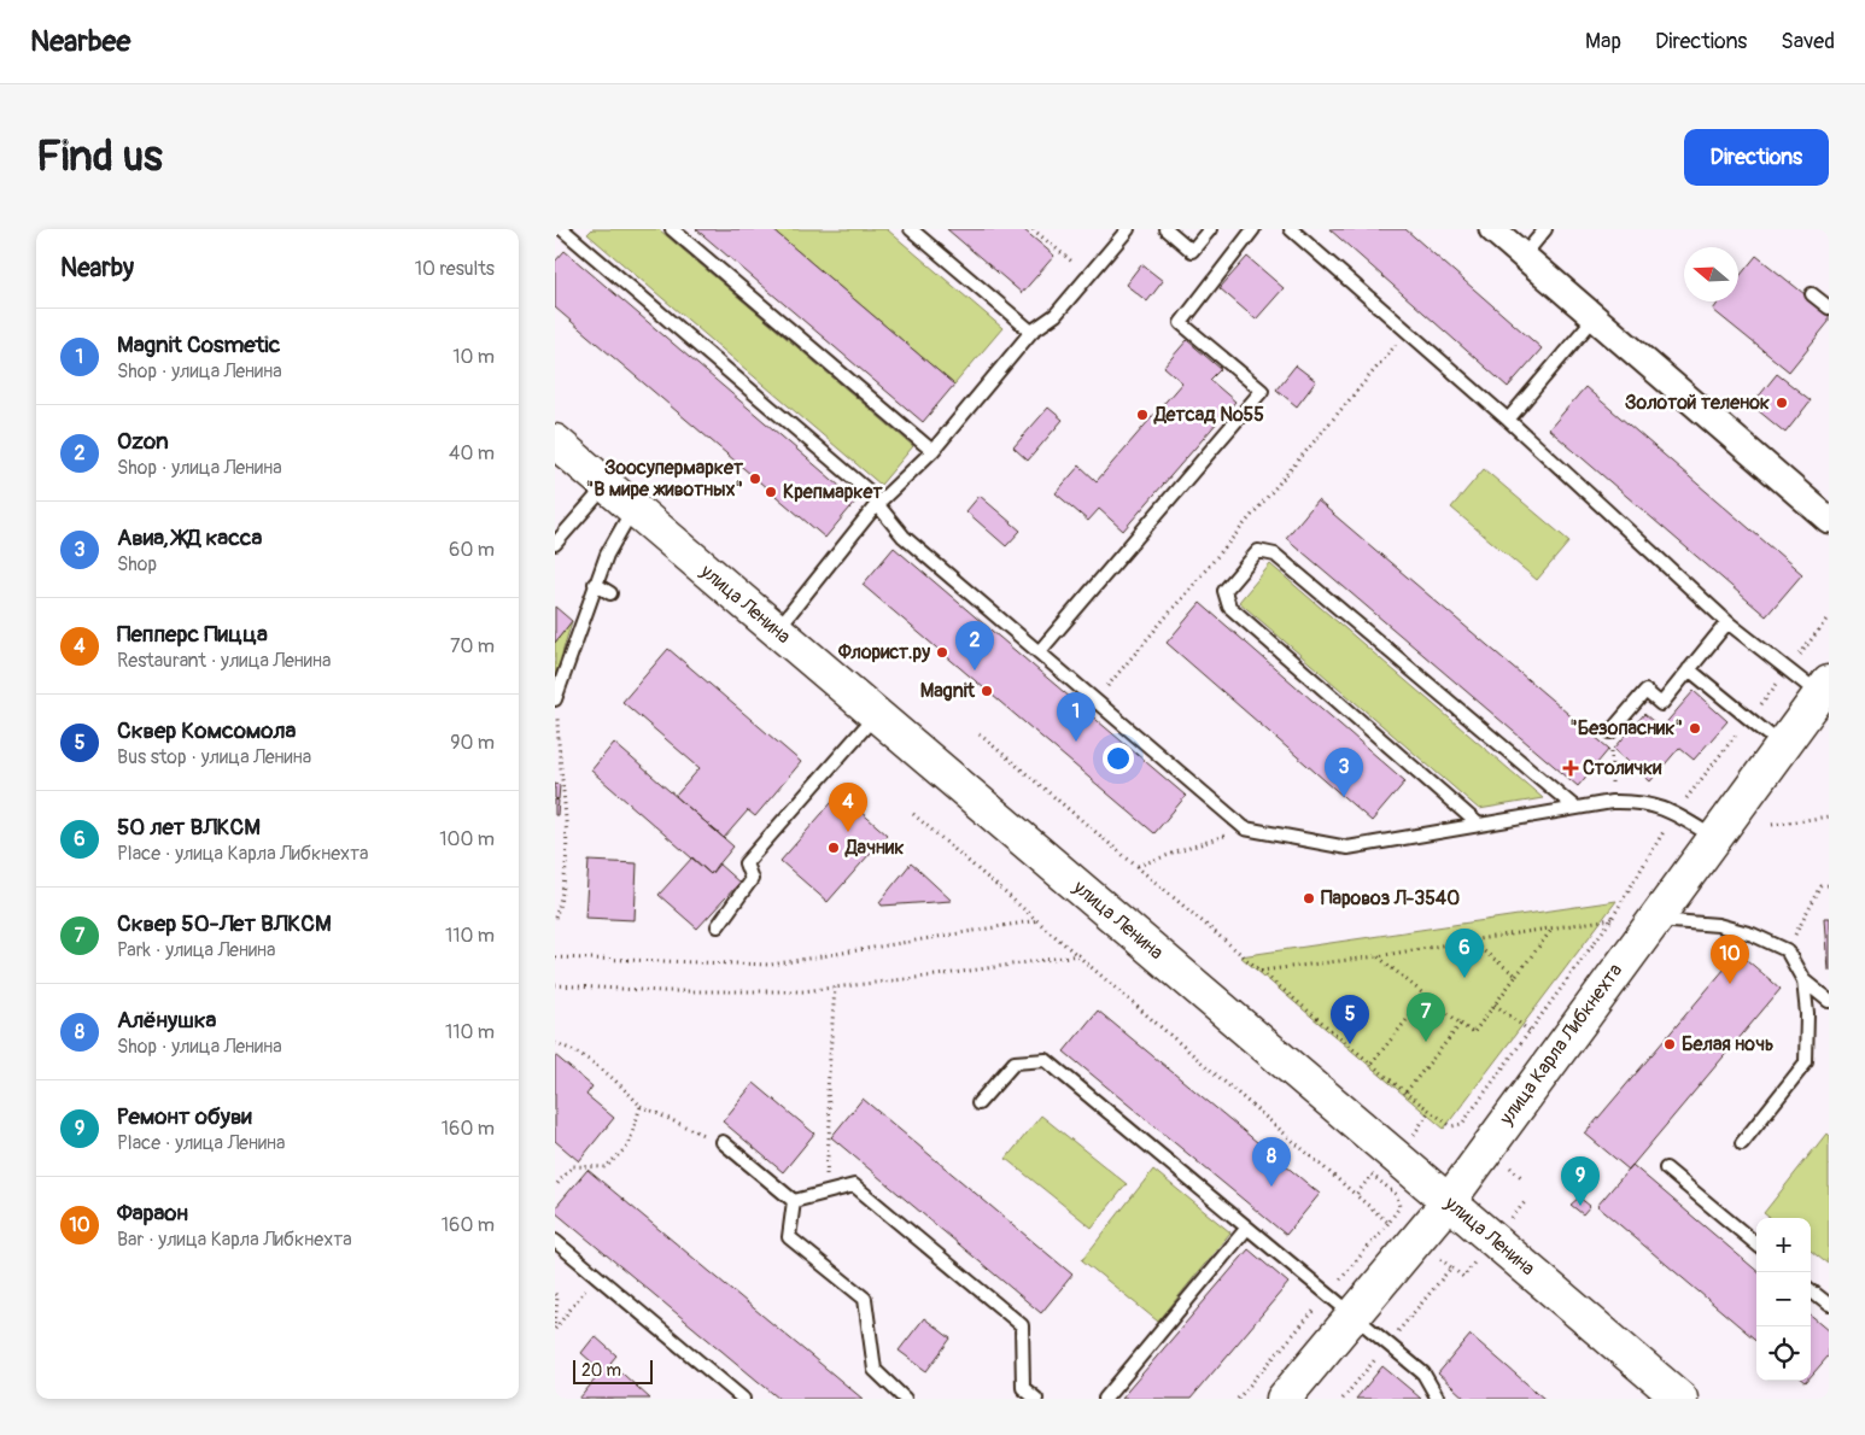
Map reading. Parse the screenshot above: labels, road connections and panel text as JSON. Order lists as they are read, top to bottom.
{
  "streets": {
    "main road": ["улица Ленина", "улица Карла Либкнехта"]
  },
  "crossings": [
    ["улица Ленина", "улица Карла Либкнехта"]
  ],
  "places": {
    "other": [
      "Золотой теленок",
      "Детсад №55",
      "Зоосупермаркет \"В мире животных\"",
      "Крепмаркет",
      "Флорист.ру",
      "Magnit",
      "\"Безопасник\"",
      "Дачник",
      "Паровоз Л-3540",
      "Белая ночь"
    ],
    "health": ["Столички"]
  },
  "scale_bar": "20 m",
  "north": "left",
  "page": {
    "header": "Nearbee",
    "nav": ["Map", "Directions", "Saved"],
    "buttons": "Directions",
    "title": "Find us",
    "heading": ["Nearby", "10 results"],
    "list": [
      {
        "mark": "1",
        "name": "Magnit Cosmetic",
        "note": "Shop · улица Ленина",
        "value": "10 m"
      },
      {
        "mark": "2",
        "name": "Ozon",
        "note": "Shop · улица Ленина",
        "value": "40 m"
      },
      {
        "mark": "3",
        "name": "Авиа, ЖД касса",
        "note": "Shop",
        "value": "60 m"
      },
      {
        "mark": "4",
        "name": "Пепперс Пицца",
        "note": "Restaurant · улица Ленина",
        "value": "70 m"
      },
      {
        "mark": "5",
        "name": "Сквер Комсомола",
        "note": "Bus stop · улица Ленина",
        "value": "90 m"
      },
      {
        "mark": "6",
        "name": "50 лет ВЛКСМ",
        "note": "Place · улица Карла Либкнехта",
        "value": "100 m"
      },
      {
        "mark": "7",
        "name": "Сквер 50-Лет ВЛКСМ",
        "note": "Park · улица Ленина",
        "value": "110 m"
      },
      {
        "mark": "8",
        "name": "Алёнушка",
        "note": "Shop · улица Ленина",
        "value": "110 m"
      },
      {
        "mark": "9",
        "name": "Ремонт обуви",
        "note": "Place · улица Ленина",
        "value": "160 m"
      },
      {
        "mark": "10",
        "name": "Фараон",
        "note": "Bar · улица Карла Либкнехта",
        "value": "160 m"
      }
    ],
    "pins": [
      "2",
      "1",
      "3",
      "4",
      "6",
      "10",
      "7",
      "5",
      "8",
      "9"
    ],
    "map_buttons": ["+", "−"],
    "scale": "20 m"
  }
}
